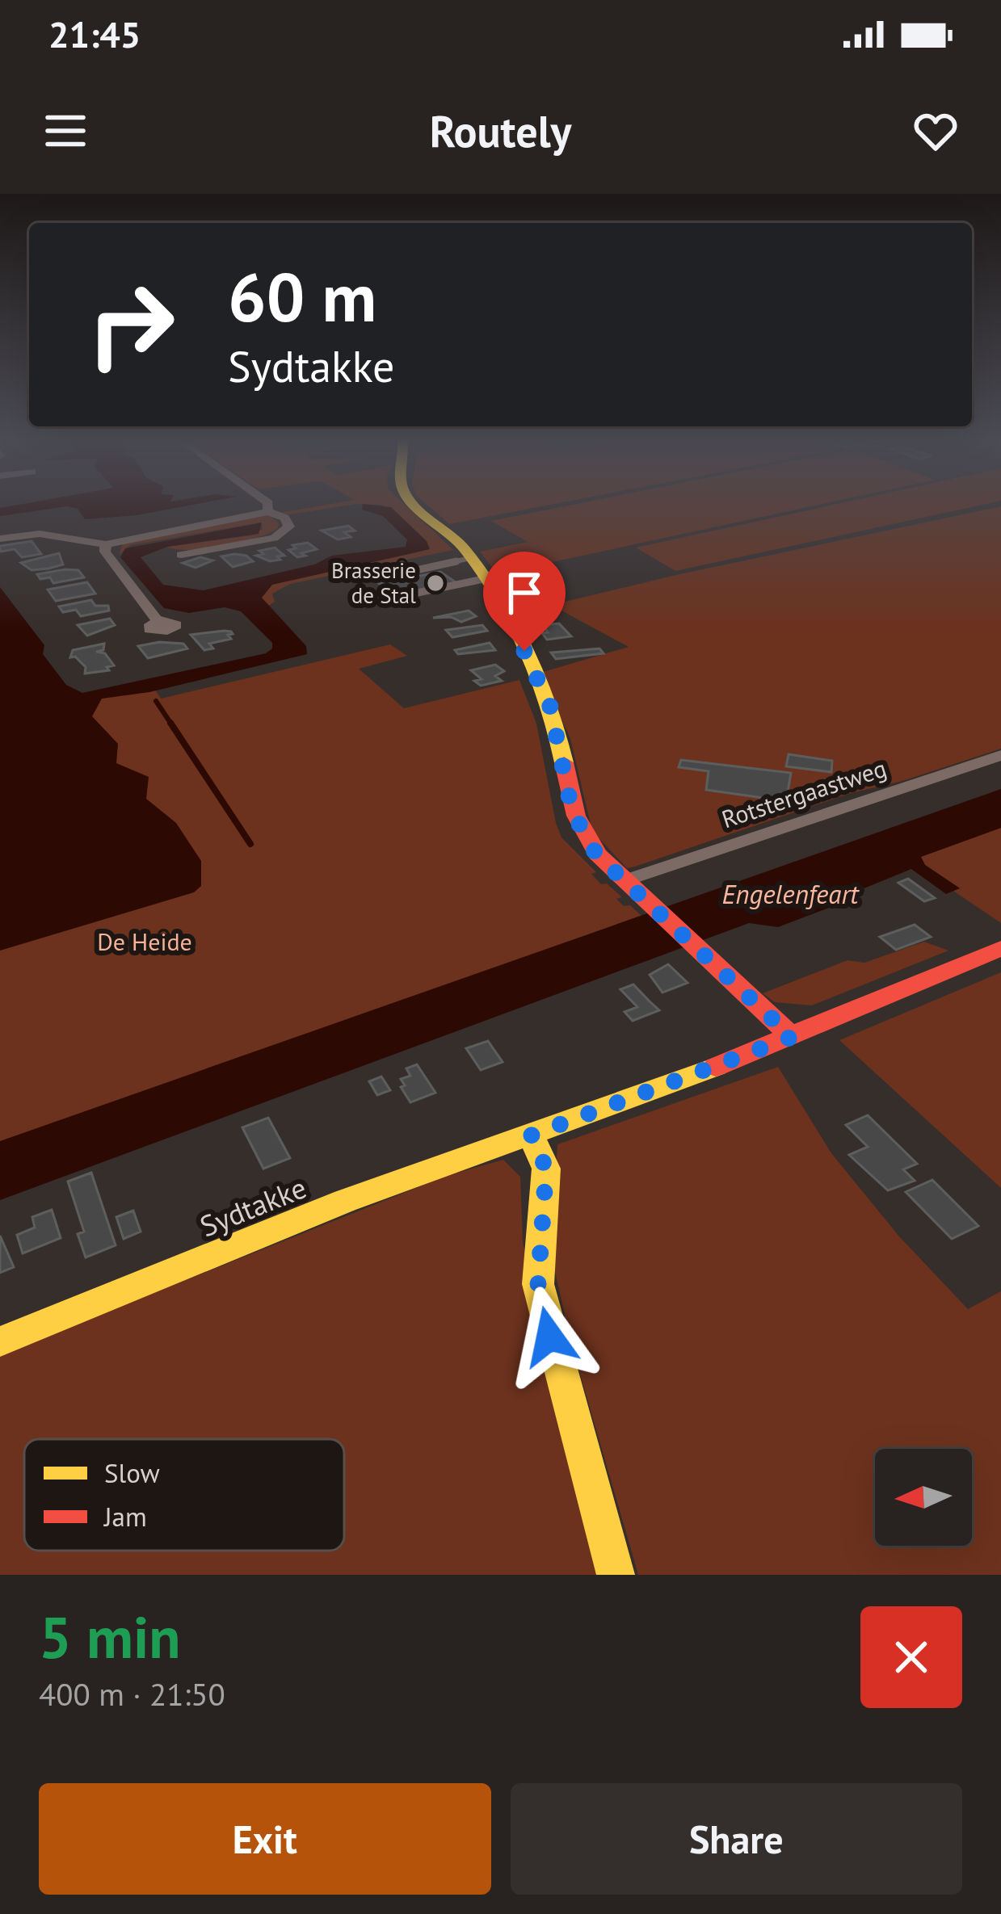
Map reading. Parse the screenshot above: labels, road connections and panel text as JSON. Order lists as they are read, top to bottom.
{
  "streets": {
    "street": ["Rotstergaastweg", "Sydtakke"]
  },
  "water": ["Engelenfeart"],
  "parks": ["De Heide"],
  "places": ["Brasserie de Stal"],
  "legend": ["Slow", "Jam"],
  "north": "left",
  "page": {
    "status": "21:45",
    "header": "Routely",
    "turn": ["60 m", "Sydtakke"],
    "heading": ["5 min", "400 m · 21:50"],
    "buttons": ["Exit", "Share"]
  }
}
